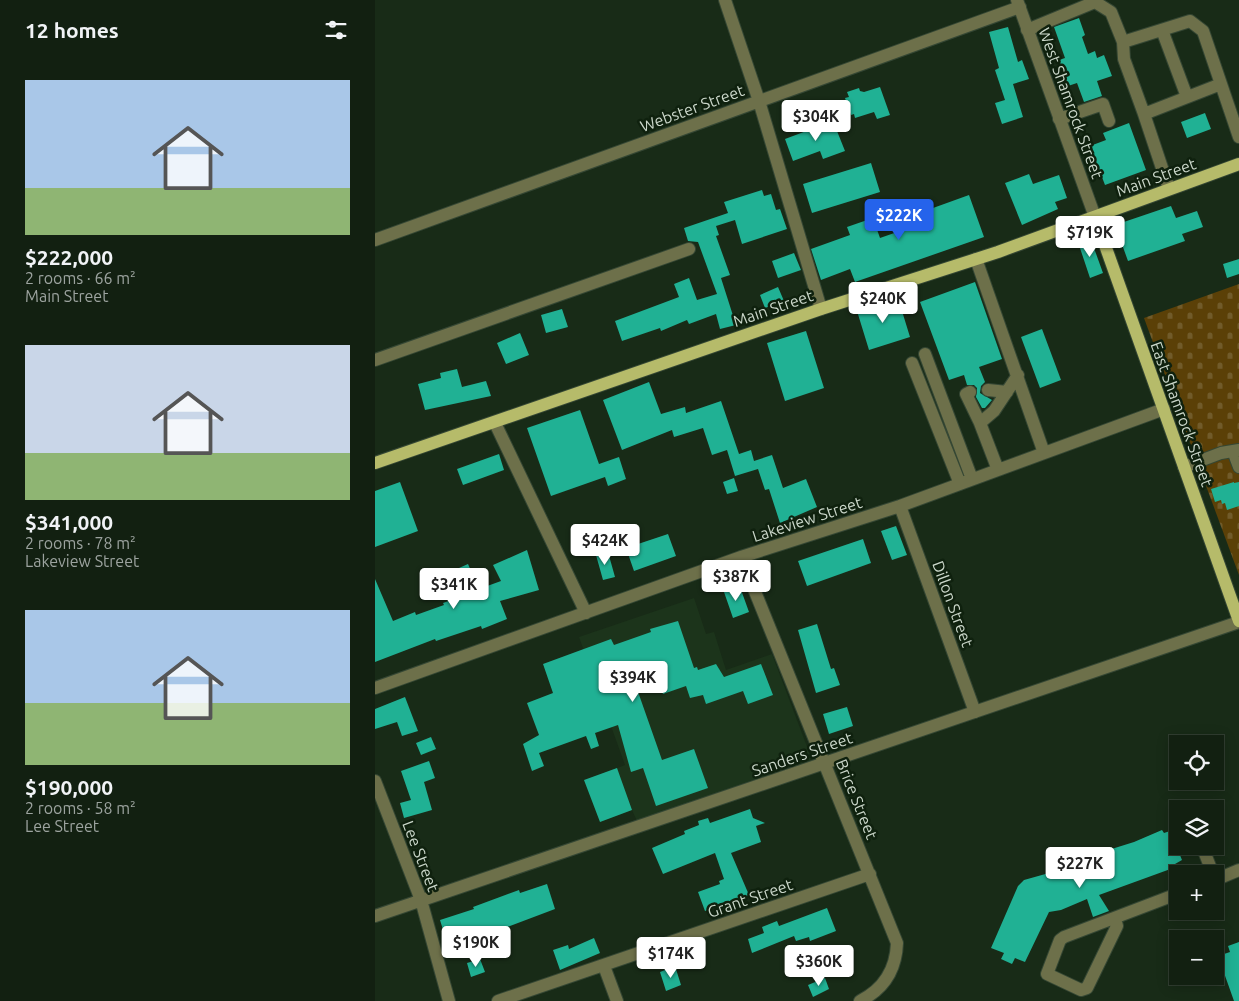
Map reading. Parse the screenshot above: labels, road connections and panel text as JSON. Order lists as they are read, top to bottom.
{
  "streets": {
    "main road": ["Main Street", "East Shamrock Street"],
    "street": [
      "West Shamrock Street",
      "Webster Street",
      "Lakeview Street",
      "Dillon Street",
      "Sanders Street",
      "Brice Street",
      "Lee Street",
      "Grant Street"
    ]
  },
  "crossings": [
    ["West Shamrock Street", "Webster Street"],
    ["West Shamrock Street", "Main Street"],
    ["West Shamrock Street", "East Shamrock Street"],
    ["Main Street", "East Shamrock Street"],
    ["East Shamrock Street", "Lakeview Street"],
    ["East Shamrock Street", "Sanders Street"],
    ["Lakeview Street", "Dillon Street"],
    ["Lakeview Street", "Brice Street"],
    ["Dillon Street", "Sanders Street"],
    ["Sanders Street", "Brice Street"],
    ["Sanders Street", "Lee Street"],
    ["Brice Street", "Grant Street"]
  ],
  "page": {
    "heading": "12 homes",
    "list": [
      {
        "name": "$222,000",
        "note": "2 rooms · 66 m² · Main Street"
      },
      {
        "name": "$341,000",
        "note": "2 rooms · 78 m² · Lakeview Street"
      },
      {
        "name": "$190,000",
        "note": "2 rooms · 58 m² · Lee Street"
      }
    ],
    "price": [
      "$304K",
      "$222K",
      "$719K",
      "$240K",
      "$424K",
      "$387K",
      "$341K",
      "$394K",
      "$227K",
      "$190K",
      "$174K",
      "$360K"
    ],
    "map_buttons": ["+", "−"]
  }
}
